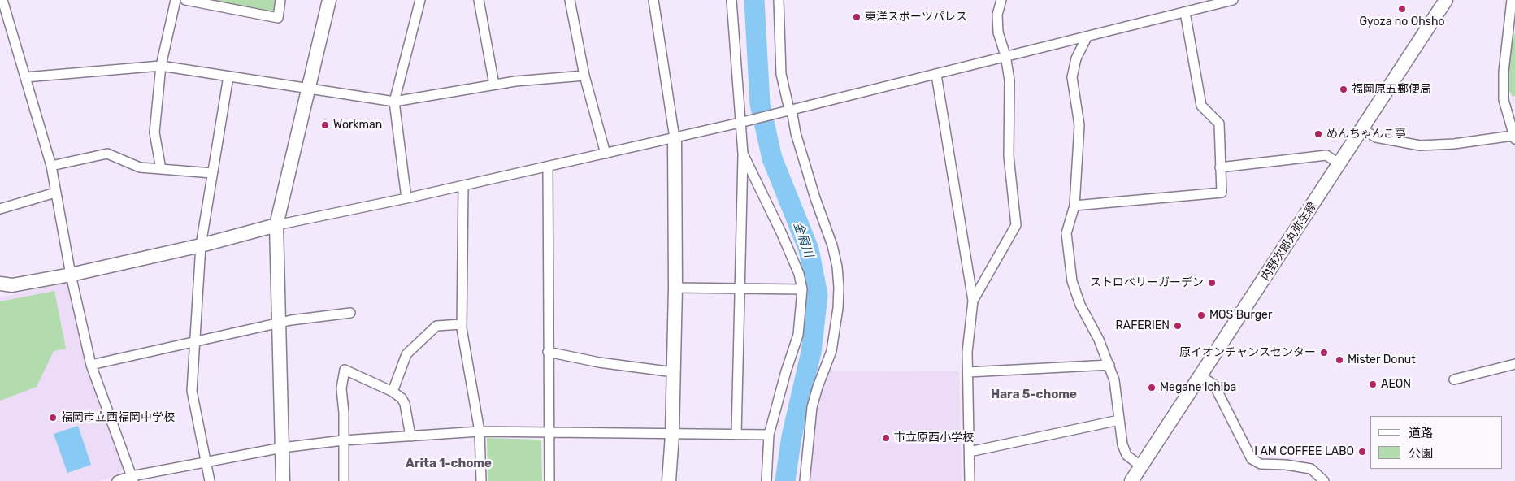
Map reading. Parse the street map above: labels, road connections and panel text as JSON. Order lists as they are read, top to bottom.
{
  "streets": {
    "street": ["内野次郎丸弥生線"]
  },
  "districts": ["Hara 5-chome", "Arita 1-chome"],
  "water": ["金屑川"],
  "places": [
    "Gyoza no Ohsho",
    "東洋スポーツパレス",
    "福岡原五郵便局",
    "Workman",
    "めんちゃんこ亭",
    "ストロベリーガーデン",
    "MOS Burger",
    "RAFERIEN",
    "原イオンチャンスセンター",
    "Mister Donut",
    "AEON",
    "Megane Ichiba",
    "福岡市立西福岡中学校",
    "市立原西小学校",
    "I AM COFFEE LABO"
  ],
  "legend": ["道路", "公園"]
}
